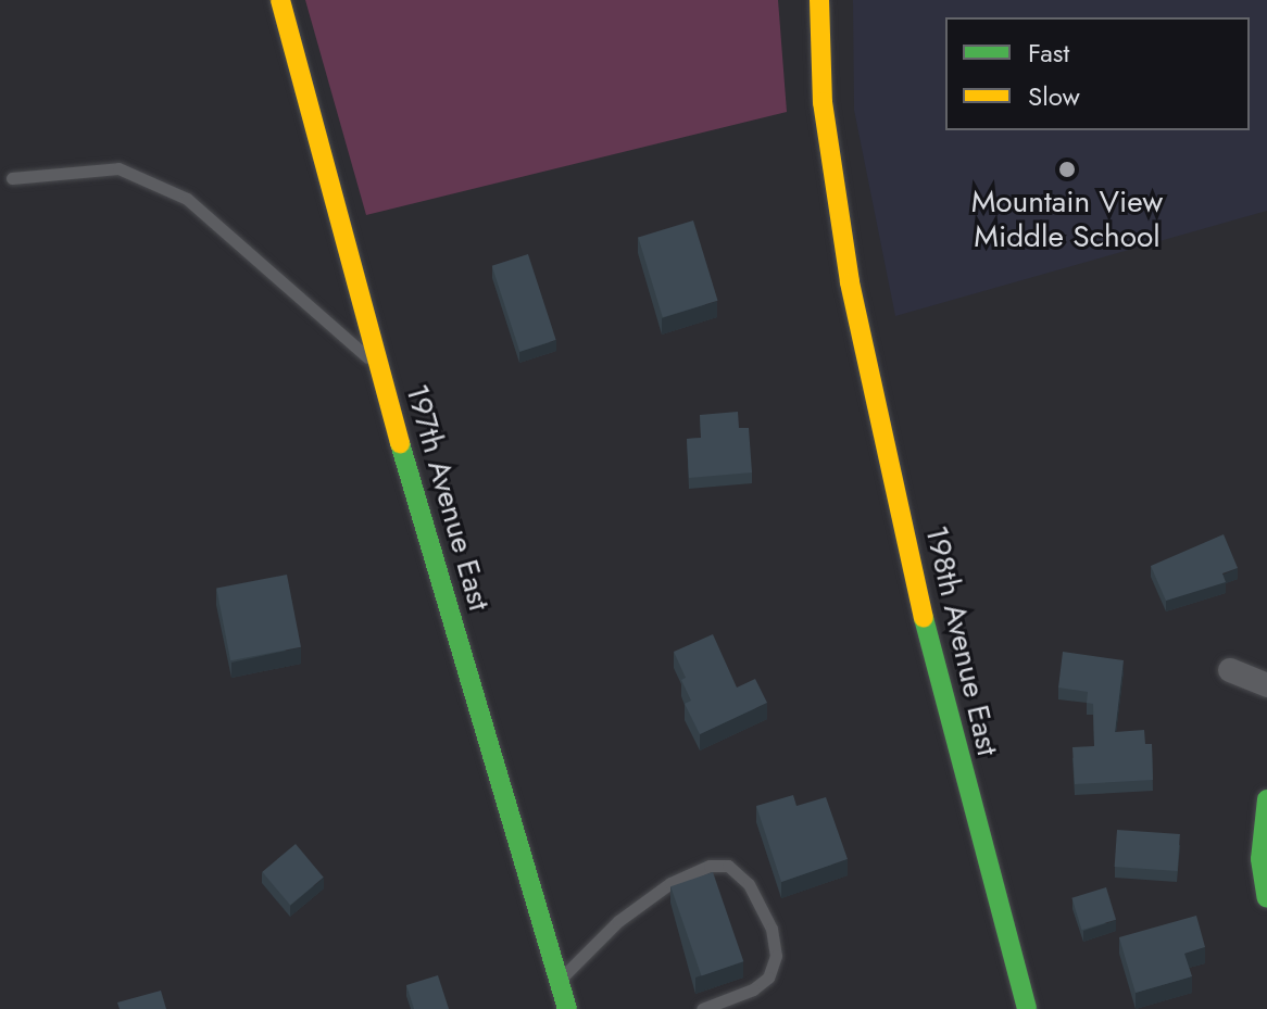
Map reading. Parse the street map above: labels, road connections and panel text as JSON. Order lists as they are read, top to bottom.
{
  "streets": {
    "street": ["197th Avenue East", "198th Avenue East"]
  },
  "places": ["Mountain View Middle School"],
  "legend": ["Fast", "Slow"]
}
